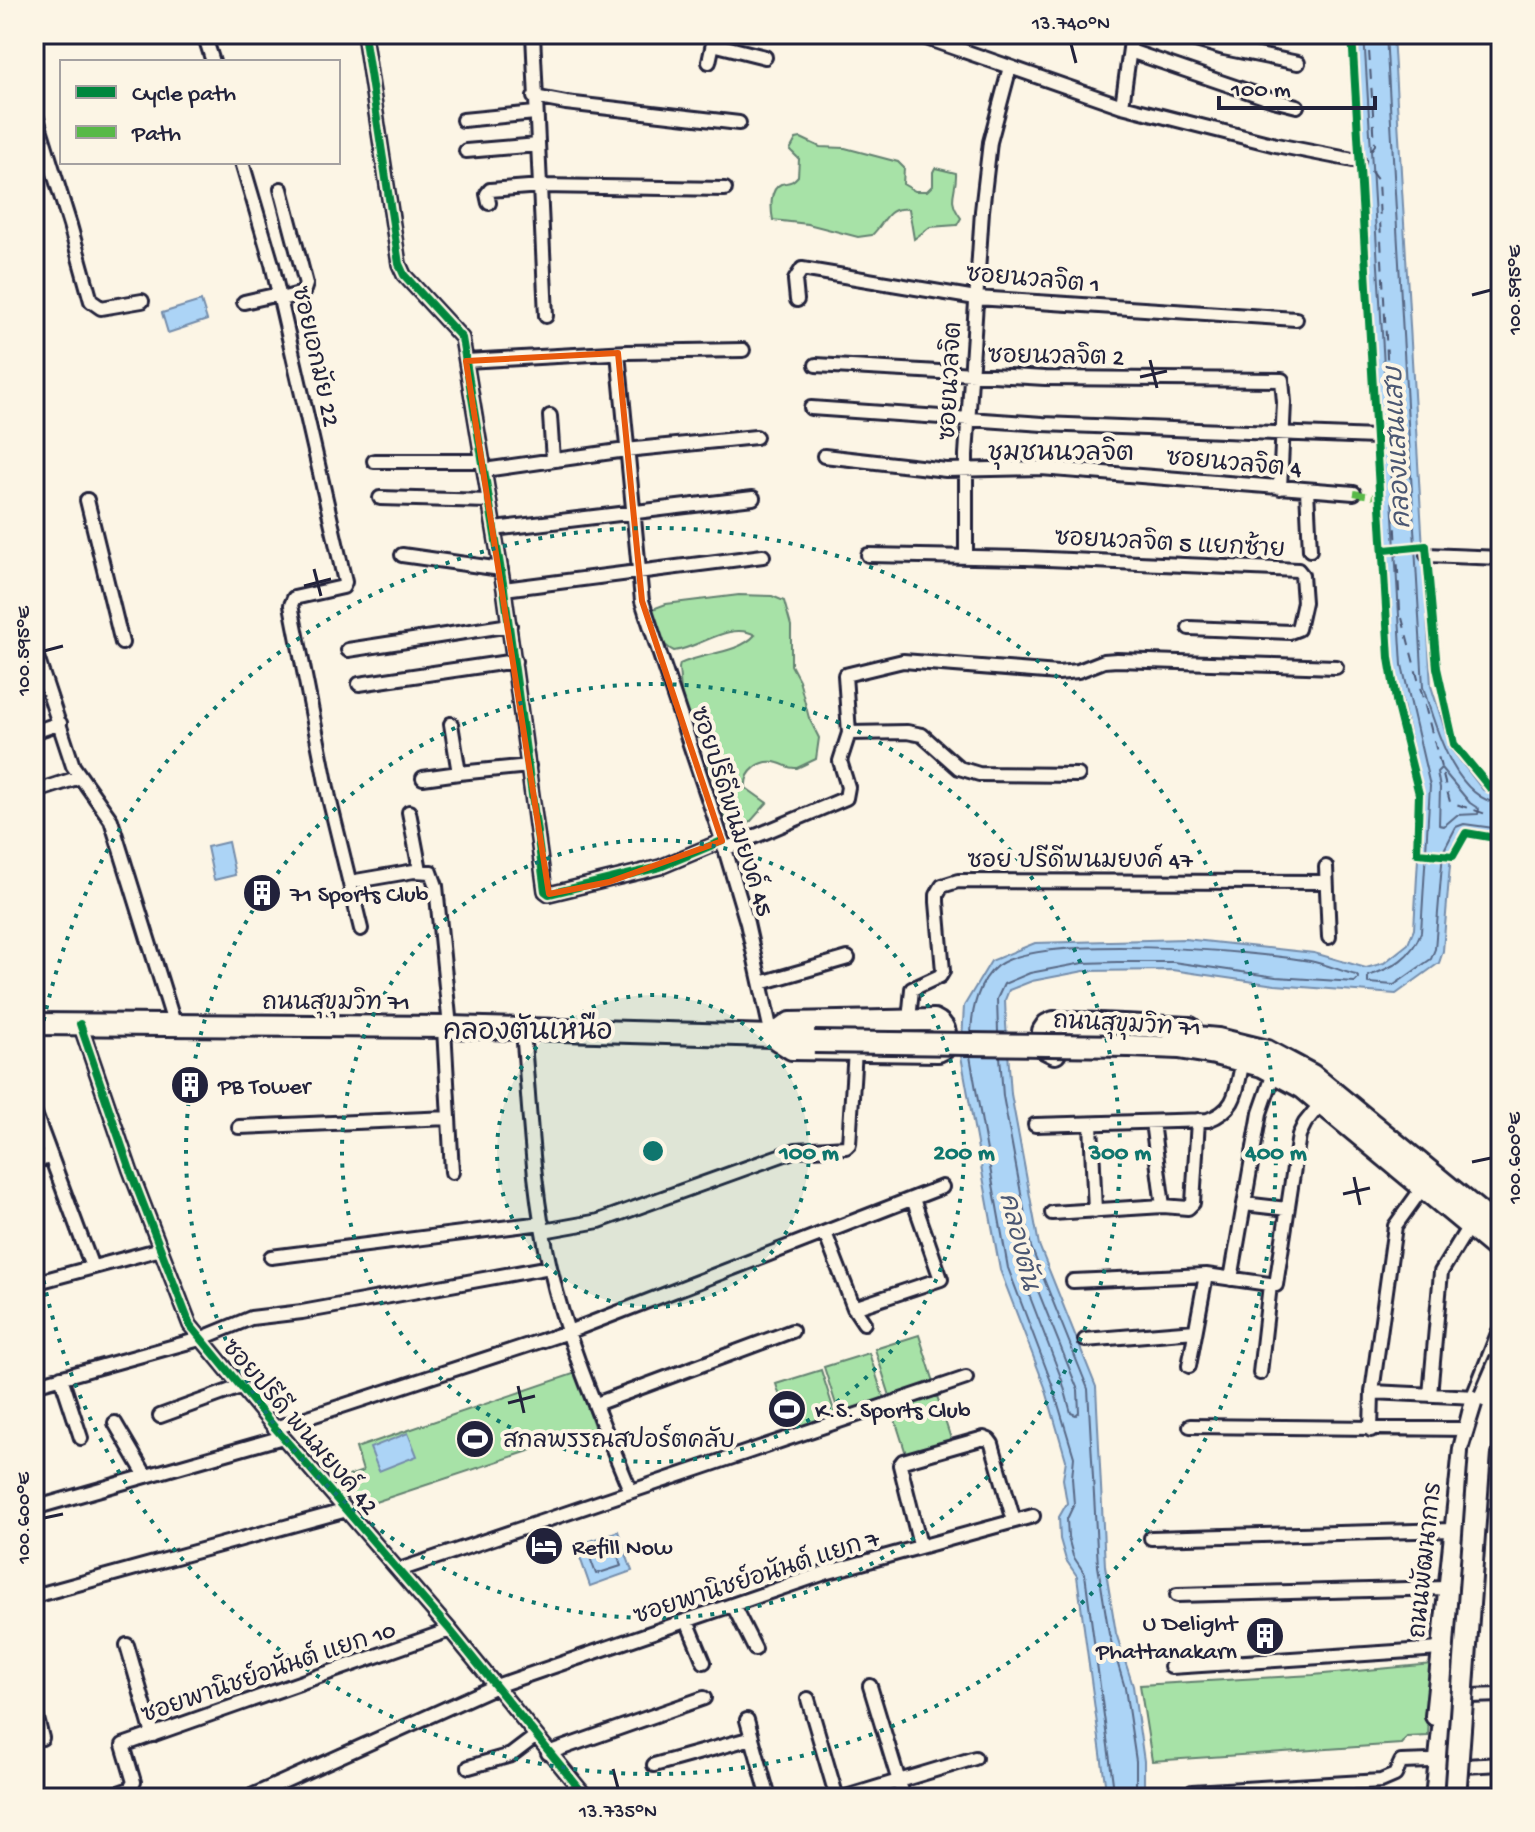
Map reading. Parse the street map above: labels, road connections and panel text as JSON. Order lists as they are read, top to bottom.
{
  "streets": {
    "main road": ["ถนนสุขุมวิท 71", "ถนนพัฒนาการ"],
    "street": [
      "ซอยนวลจิต 1",
      "ซอยนวลจิต 2",
      "ซอยเอกมัย 22",
      "ซอยนวลจิต",
      "ซอยนวลจิต 4",
      "ซอยนวลจิต 5 แยกซ้าย",
      "ซอยปรีดีพนมยงค์ 45",
      "ซอย ปรีดีพนมยงค์ 47",
      "ซอยปรีดี พนมยงค์ 42",
      "ซอยพานิชย์อนันต์ แยก 7",
      "ซอยพานิชย์อนันต์ แยก 10"
    ]
  },
  "crossings": [
    ["ซอยนวลจิต 1", "ซอยนวลจิต"],
    ["ซอยนวลจิต 2", "ซอยนวลจิต"],
    ["ซอยนวลจิต 2", "ซอยนวลจิต 4"],
    ["ซอยนวลจิต", "ซอยนวลจิต 4"],
    ["ซอยนวลจิต", "ซอยนวลจิต 5 แยกซ้าย"],
    ["ซอยปรีดีพนมยงค์ 45", "ถนนสุขุมวิท 71"],
    ["ถนนสุขุมวิท 71", "ซอยปรีดี พนมยงค์ 42"],
    ["ซอยปรีดี พนมยงค์ 42", "ซอยพานิชย์อนันต์ แยก 7"],
    ["ซอยปรีดี พนมยงค์ 42", "ซอยพานิชย์อนันต์ แยก 10"]
  ],
  "districts": ["ชุมชนนวลจิต", "คลองตันเหนือ"],
  "water": ["คลองแสนแสบ", "คลองตัน"],
  "places": {
    "building": ["71 Sports Club", "PB Tower", "U Delight Phattanakarn"],
    "sports": ["K.S. Sports Club", "สกลพรรณสปอร์ตคลับ"],
    "hotel": ["Refill Now"]
  },
  "legend": ["Cycle path", "Path"],
  "scale_bar": "100 m",
  "coordinates": [
    "13.740°N",
    "100.595°E",
    "100.600°E",
    "13.735°N"
  ],
  "rings": [
    "100 m",
    "200 m",
    "300 m",
    "400 m"
  ]
}
